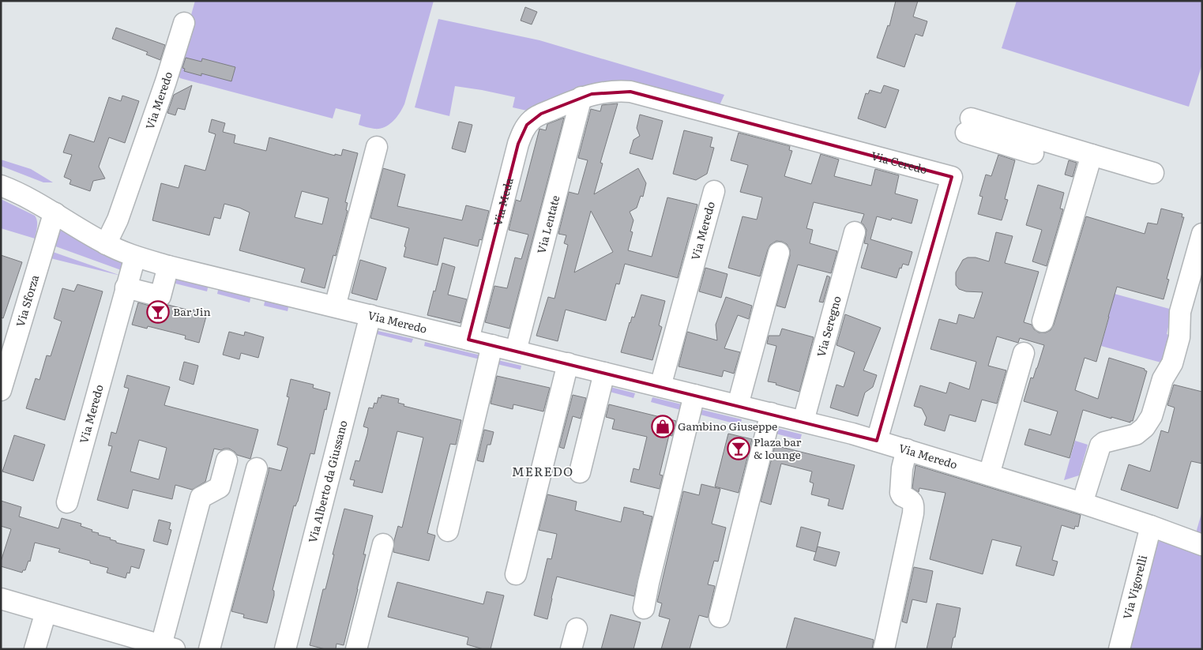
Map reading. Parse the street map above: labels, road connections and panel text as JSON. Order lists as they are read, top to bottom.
{
  "streets": {
    "street": [
      "Via Meredo",
      "Via Ceredo",
      "Via Meda",
      "Via Lentate",
      "Via Sforza",
      "Via Seregno",
      "Via Alberto da Giussano",
      "Via Vigorelli"
    ]
  },
  "crossings": [
    ["Via Meredo", "Via Ceredo"],
    ["Via Meredo", "Via Meda"],
    ["Via Meredo", "Via Lentate"],
    ["Via Meredo", "Via Sforza"],
    ["Via Meredo", "Via Seregno"],
    ["Via Meredo", "Via Alberto da Giussano"],
    ["Via Meredo", "Via Vigorelli"],
    ["Via Ceredo", "Via Meda"],
    ["Via Ceredo", "Via Lentate"],
    ["Via Meda", "Via Lentate"]
  ],
  "districts": ["MEREDO"],
  "places": {
    "bar": ["Bar Jin", "Plaza bar & lounge"],
    "shop": ["Gambino Giuseppe"]
  }
}
